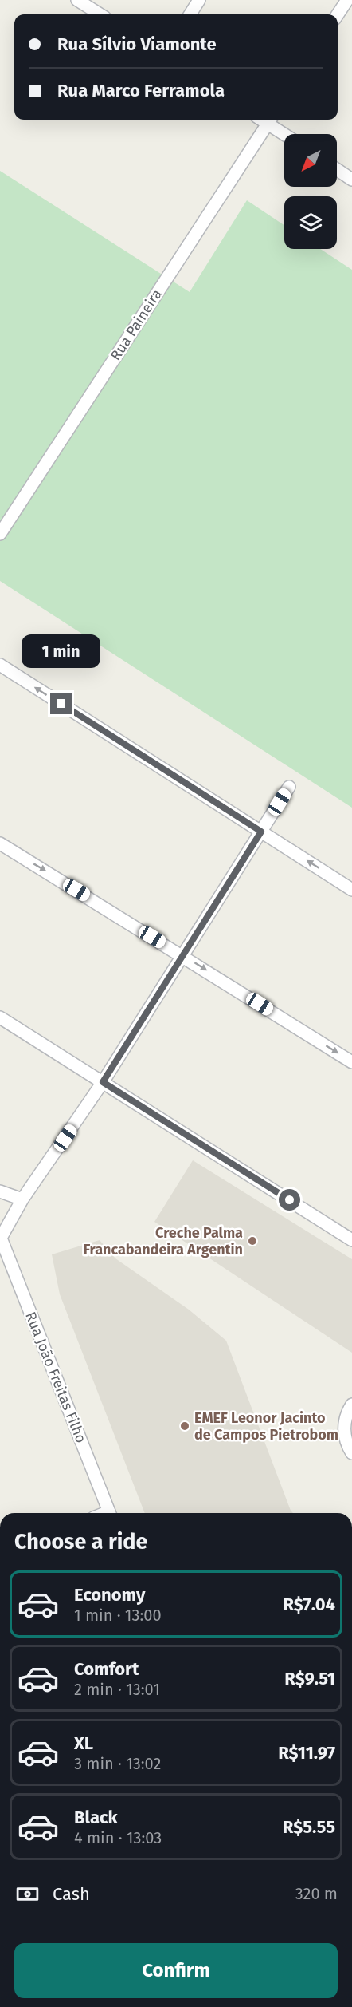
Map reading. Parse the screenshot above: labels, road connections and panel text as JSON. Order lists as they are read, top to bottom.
{
  "streets": {
    "street": ["Rua Paineira", "Rua João Freitas Filho"]
  },
  "places": ["Creche Palma Francabandeira Argentin", "EMEF Leonor Jacinto de Campos Pietrobom"],
  "north": "bottom left",
  "page": {
    "banner": ["Rua Sílvio Viamonte", "Rua Marco Ferramola"],
    "bubble": "1 min",
    "heading": "Choose a ride",
    "list": [
      {
        "name": "Economy",
        "note": "1 min · 13:00",
        "value": "R$7.04"
      },
      {
        "name": "Comfort",
        "note": "2 min · 13:01",
        "value": "R$9.51"
      },
      {
        "name": "XL",
        "note": "3 min · 13:02",
        "value": "R$11.97"
      },
      {
        "name": "Black",
        "note": "4 min · 13:03",
        "value": "R$5.55"
      }
    ],
    "pay": ["Cash", "320 m"],
    "buttons": "Confirm"
  }
}
